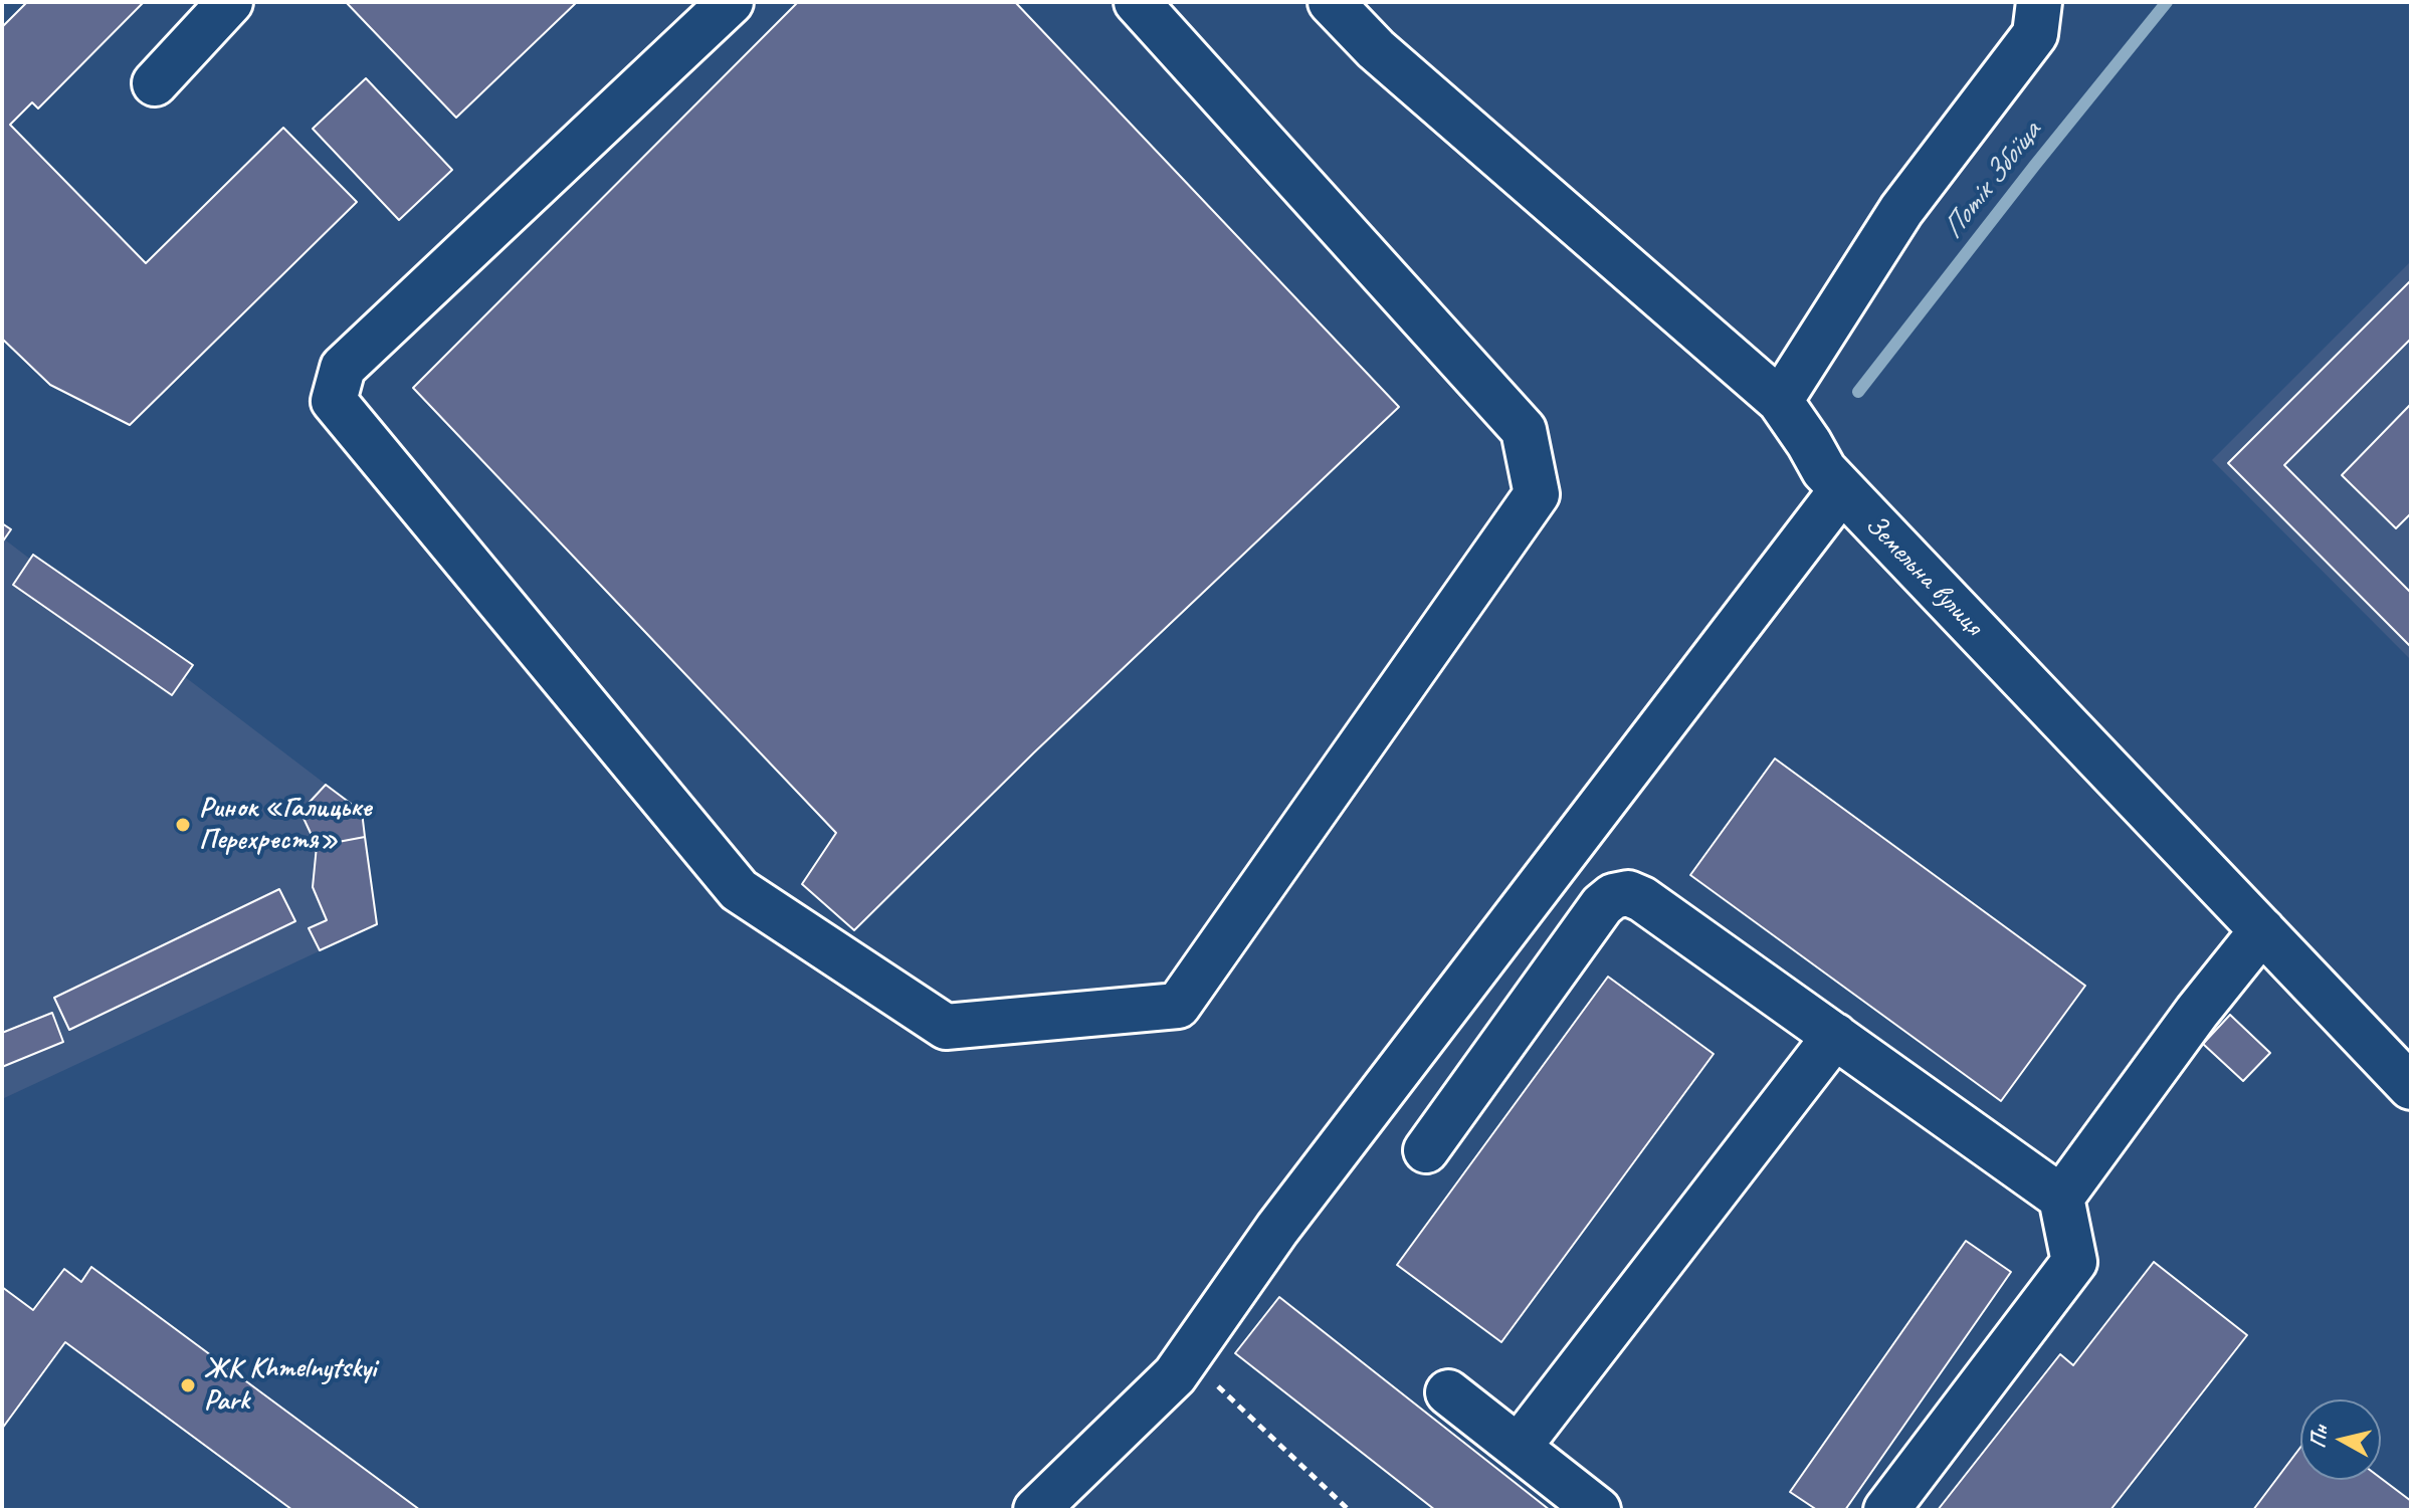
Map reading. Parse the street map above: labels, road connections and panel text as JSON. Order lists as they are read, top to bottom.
{
  "streets": {
    "street": ["Земельна вулиця"]
  },
  "water": ["Потік Збоїща"],
  "places": ["Ринок «Галицьке Перехрестя»", "ЖК Khmelnytskyi Park"],
  "north": "left"
}
